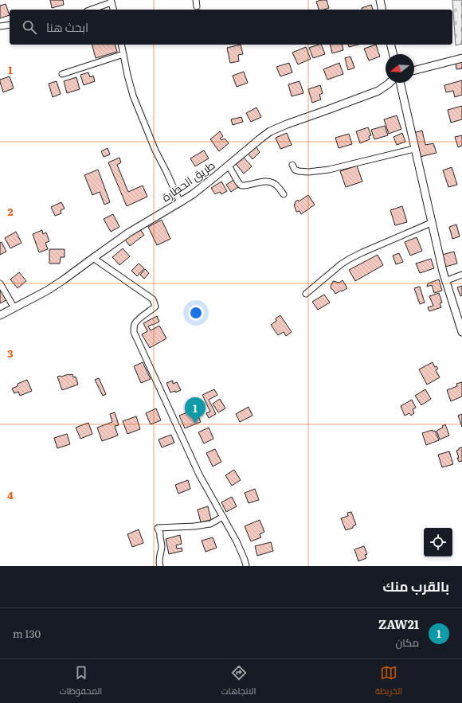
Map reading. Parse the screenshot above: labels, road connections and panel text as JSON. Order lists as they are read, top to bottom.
{
  "streets": {
    "street": ["طريق الحظارة"]
  },
  "north": "left",
  "page": {
    "search": "ابحث هنا",
    "pins": "1",
    "heading": "بالقرب منك",
    "list": [
      {
        "mark": "1",
        "name": "ZAW21",
        "note": "مكان",
        "value": "130 m"
      }
    ],
    "nav": ["الخريطة", "الاتجاهات", "المحفوظات"]
  },
  "grid": {
    "rows": [
      "1",
      "2",
      "3",
      "4"
    ]
  }
}
